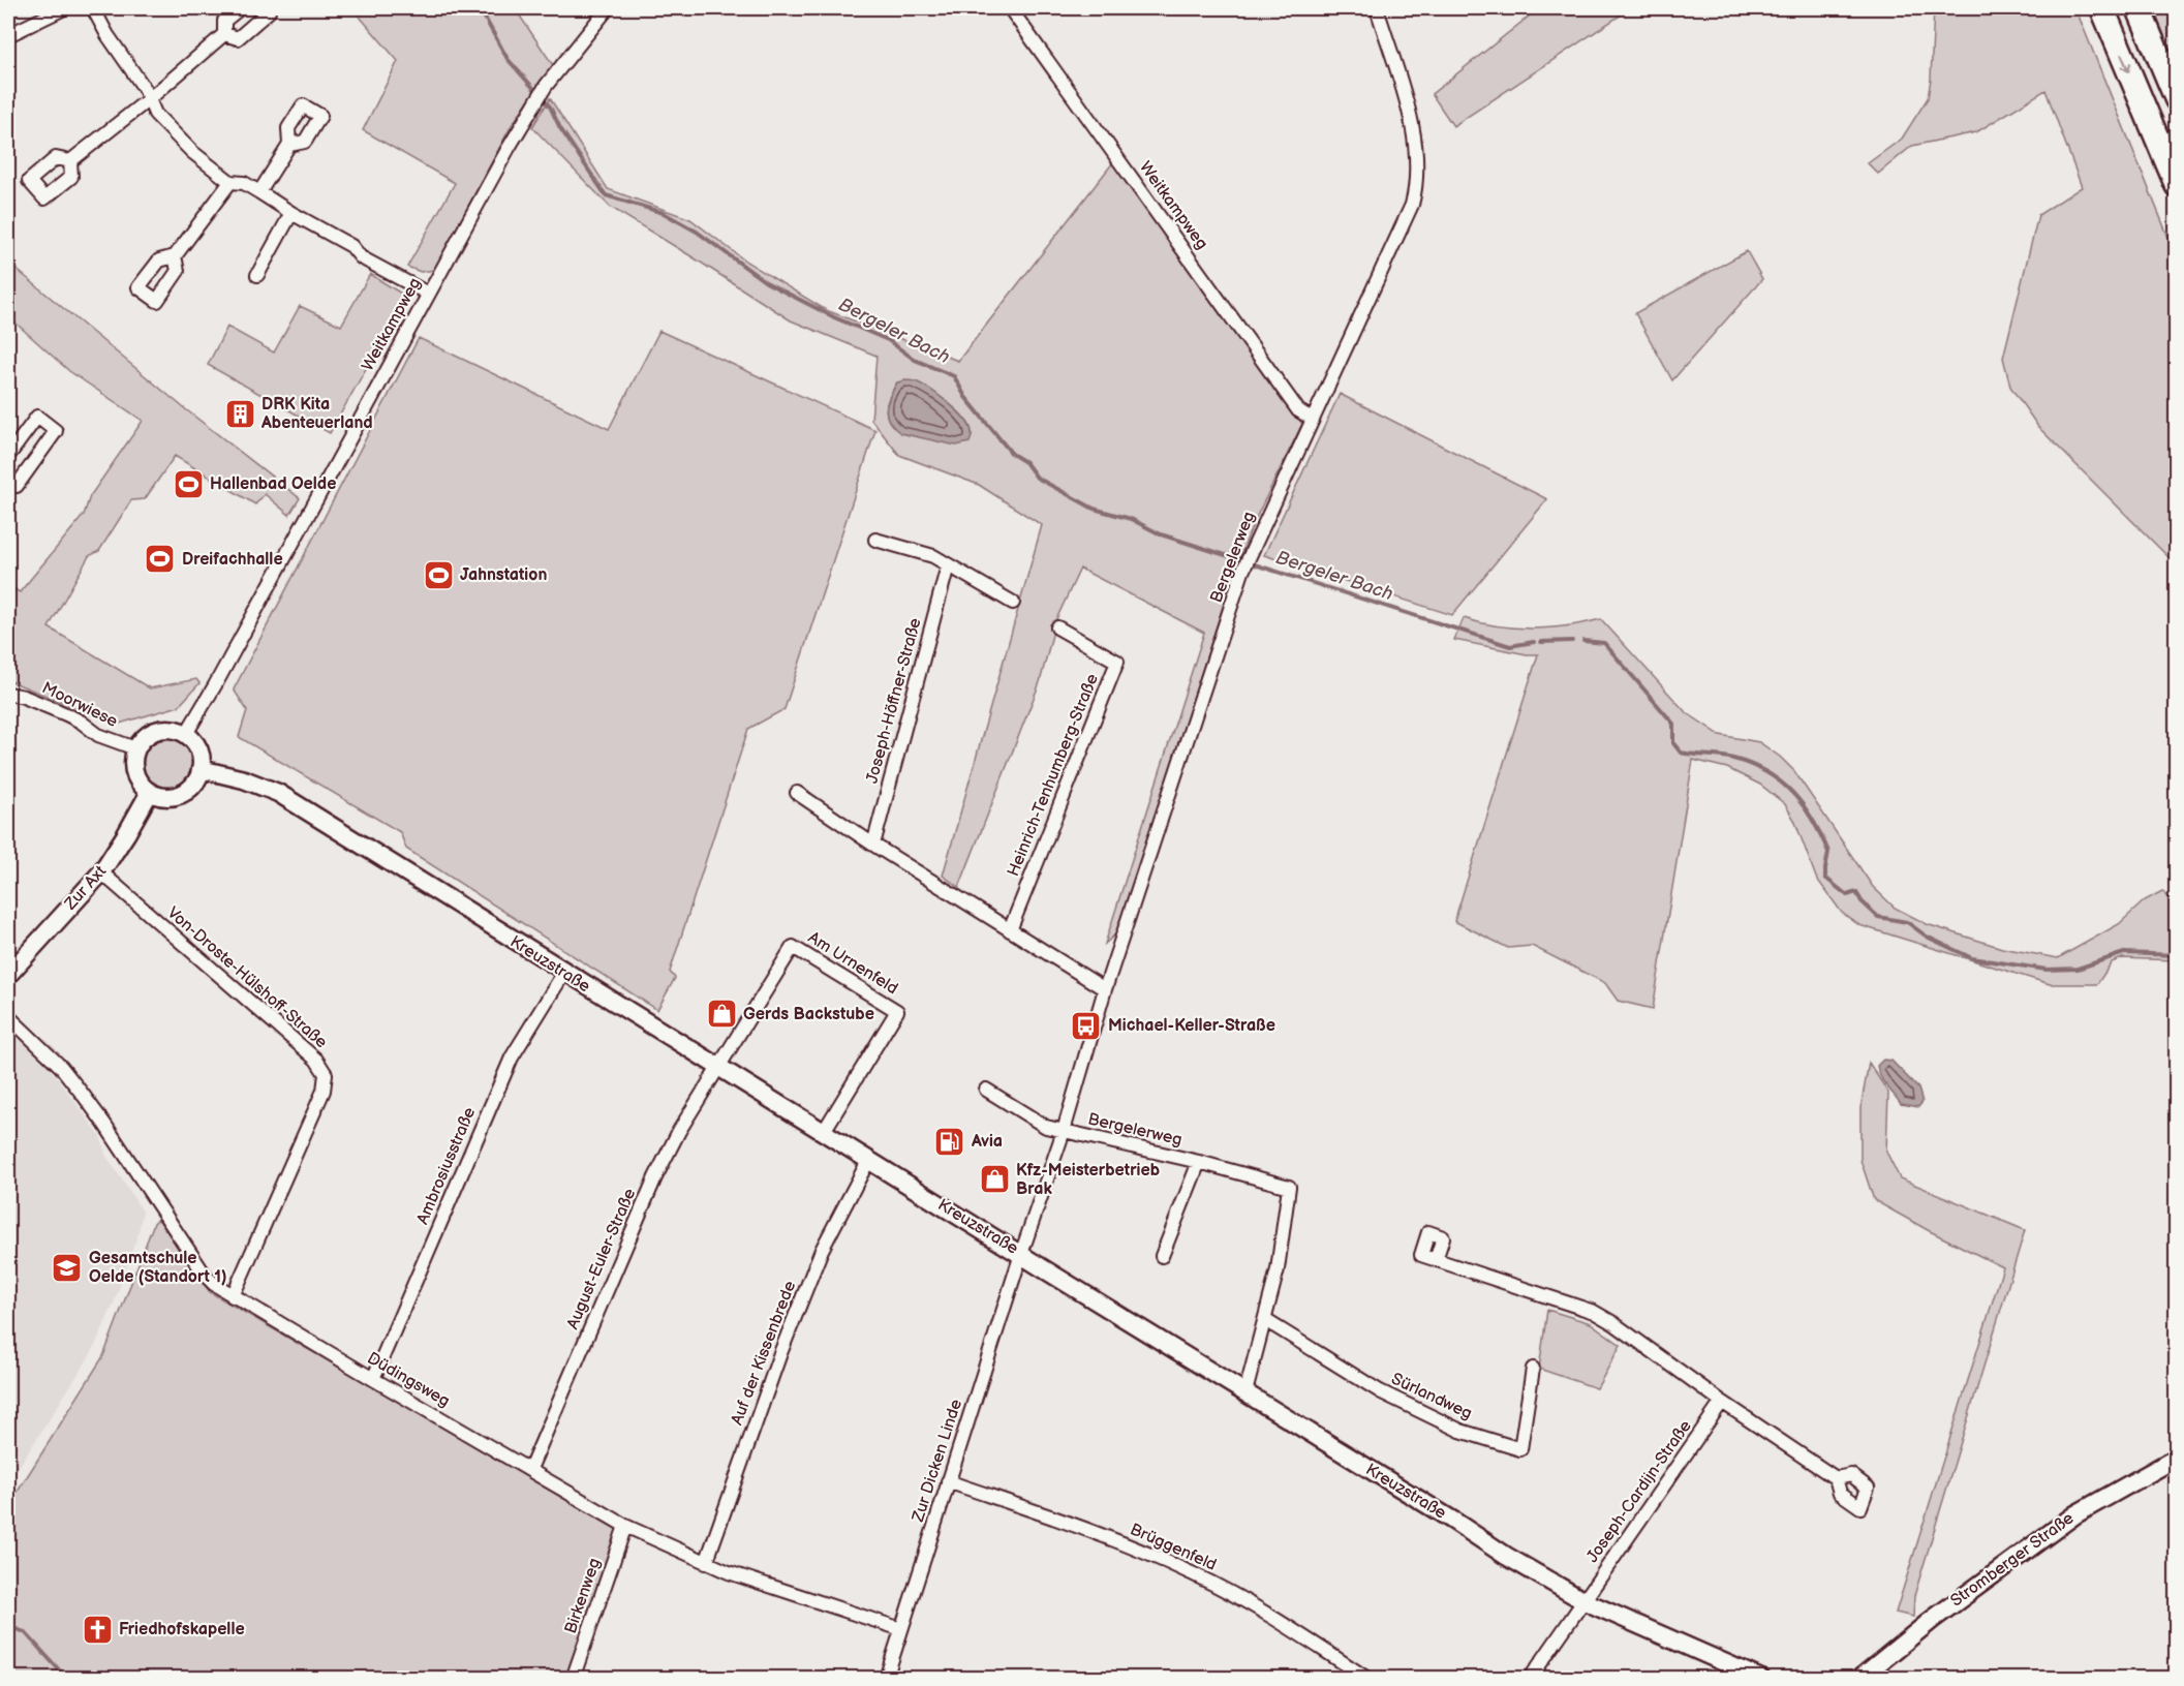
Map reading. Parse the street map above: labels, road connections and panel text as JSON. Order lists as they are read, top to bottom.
{
  "streets": {
    "street": [
      "Weitkampweg",
      "Bergelerweg",
      "Joseph-Höffner-Straße",
      "Moorwiese",
      "Heinrich-Tenhumberg-Straße",
      "Zur Axt",
      "Am Urnenfeld",
      "Kreuzstraße",
      "Von-Droste-Hülshoff-Straße",
      "Ambrosiusstraße",
      "August-Euler-Straße",
      "Auf der Kissenbrede",
      "Düdingsweg",
      "Sürlandweg",
      "Zur Dicken Linde",
      "Joseph-Cardijn-Straße",
      "Brüggenfeld",
      "Stromberger Straße",
      "Birkenweg"
    ]
  },
  "crossings": [
    ["Weitkampweg", "Bergelerweg"],
    ["Weitkampweg", "Moorwiese"],
    ["Weitkampweg", "Zur Axt"],
    ["Weitkampweg", "Kreuzstraße"],
    ["Bergelerweg", "Kreuzstraße"],
    ["Bergelerweg", "Sürlandweg"],
    ["Bergelerweg", "Zur Dicken Linde"],
    ["Moorwiese", "Zur Axt"],
    ["Moorwiese", "Kreuzstraße"],
    ["Zur Axt", "Kreuzstraße"],
    ["Zur Axt", "Von-Droste-Hülshoff-Straße"],
    ["Am Urnenfeld", "Kreuzstraße"],
    ["Am Urnenfeld", "August-Euler-Straße"],
    ["Kreuzstraße", "Ambrosiusstraße"],
    ["Kreuzstraße", "August-Euler-Straße"],
    ["Kreuzstraße", "Auf der Kissenbrede"],
    ["Kreuzstraße", "Zur Dicken Linde"],
    ["Kreuzstraße", "Joseph-Cardijn-Straße"],
    ["Von-Droste-Hülshoff-Straße", "Düdingsweg"],
    ["Ambrosiusstraße", "Düdingsweg"],
    ["August-Euler-Straße", "Düdingsweg"],
    ["Auf der Kissenbrede", "Düdingsweg"],
    ["Düdingsweg", "Zur Dicken Linde"],
    ["Düdingsweg", "Birkenweg"],
    ["Zur Dicken Linde", "Brüggenfeld"]
  ],
  "water": ["Bergeler Bach"],
  "places": {
    "building": ["DRK Kita Abenteuerland"],
    "sports": ["Hallenbad Oelde", "Dreifachhalle", "Jahnstation"],
    "shop": ["Gerds Backstube", "Kfz-Meisterbetrieb Brak"],
    "bus stop": ["Michael-Keller-Straße"],
    "fuel station": ["Avia"],
    "school or university": ["Gesamtschule Oelde (Standort 1)"],
    "church": ["Friedhofskapelle"]
  }
}
